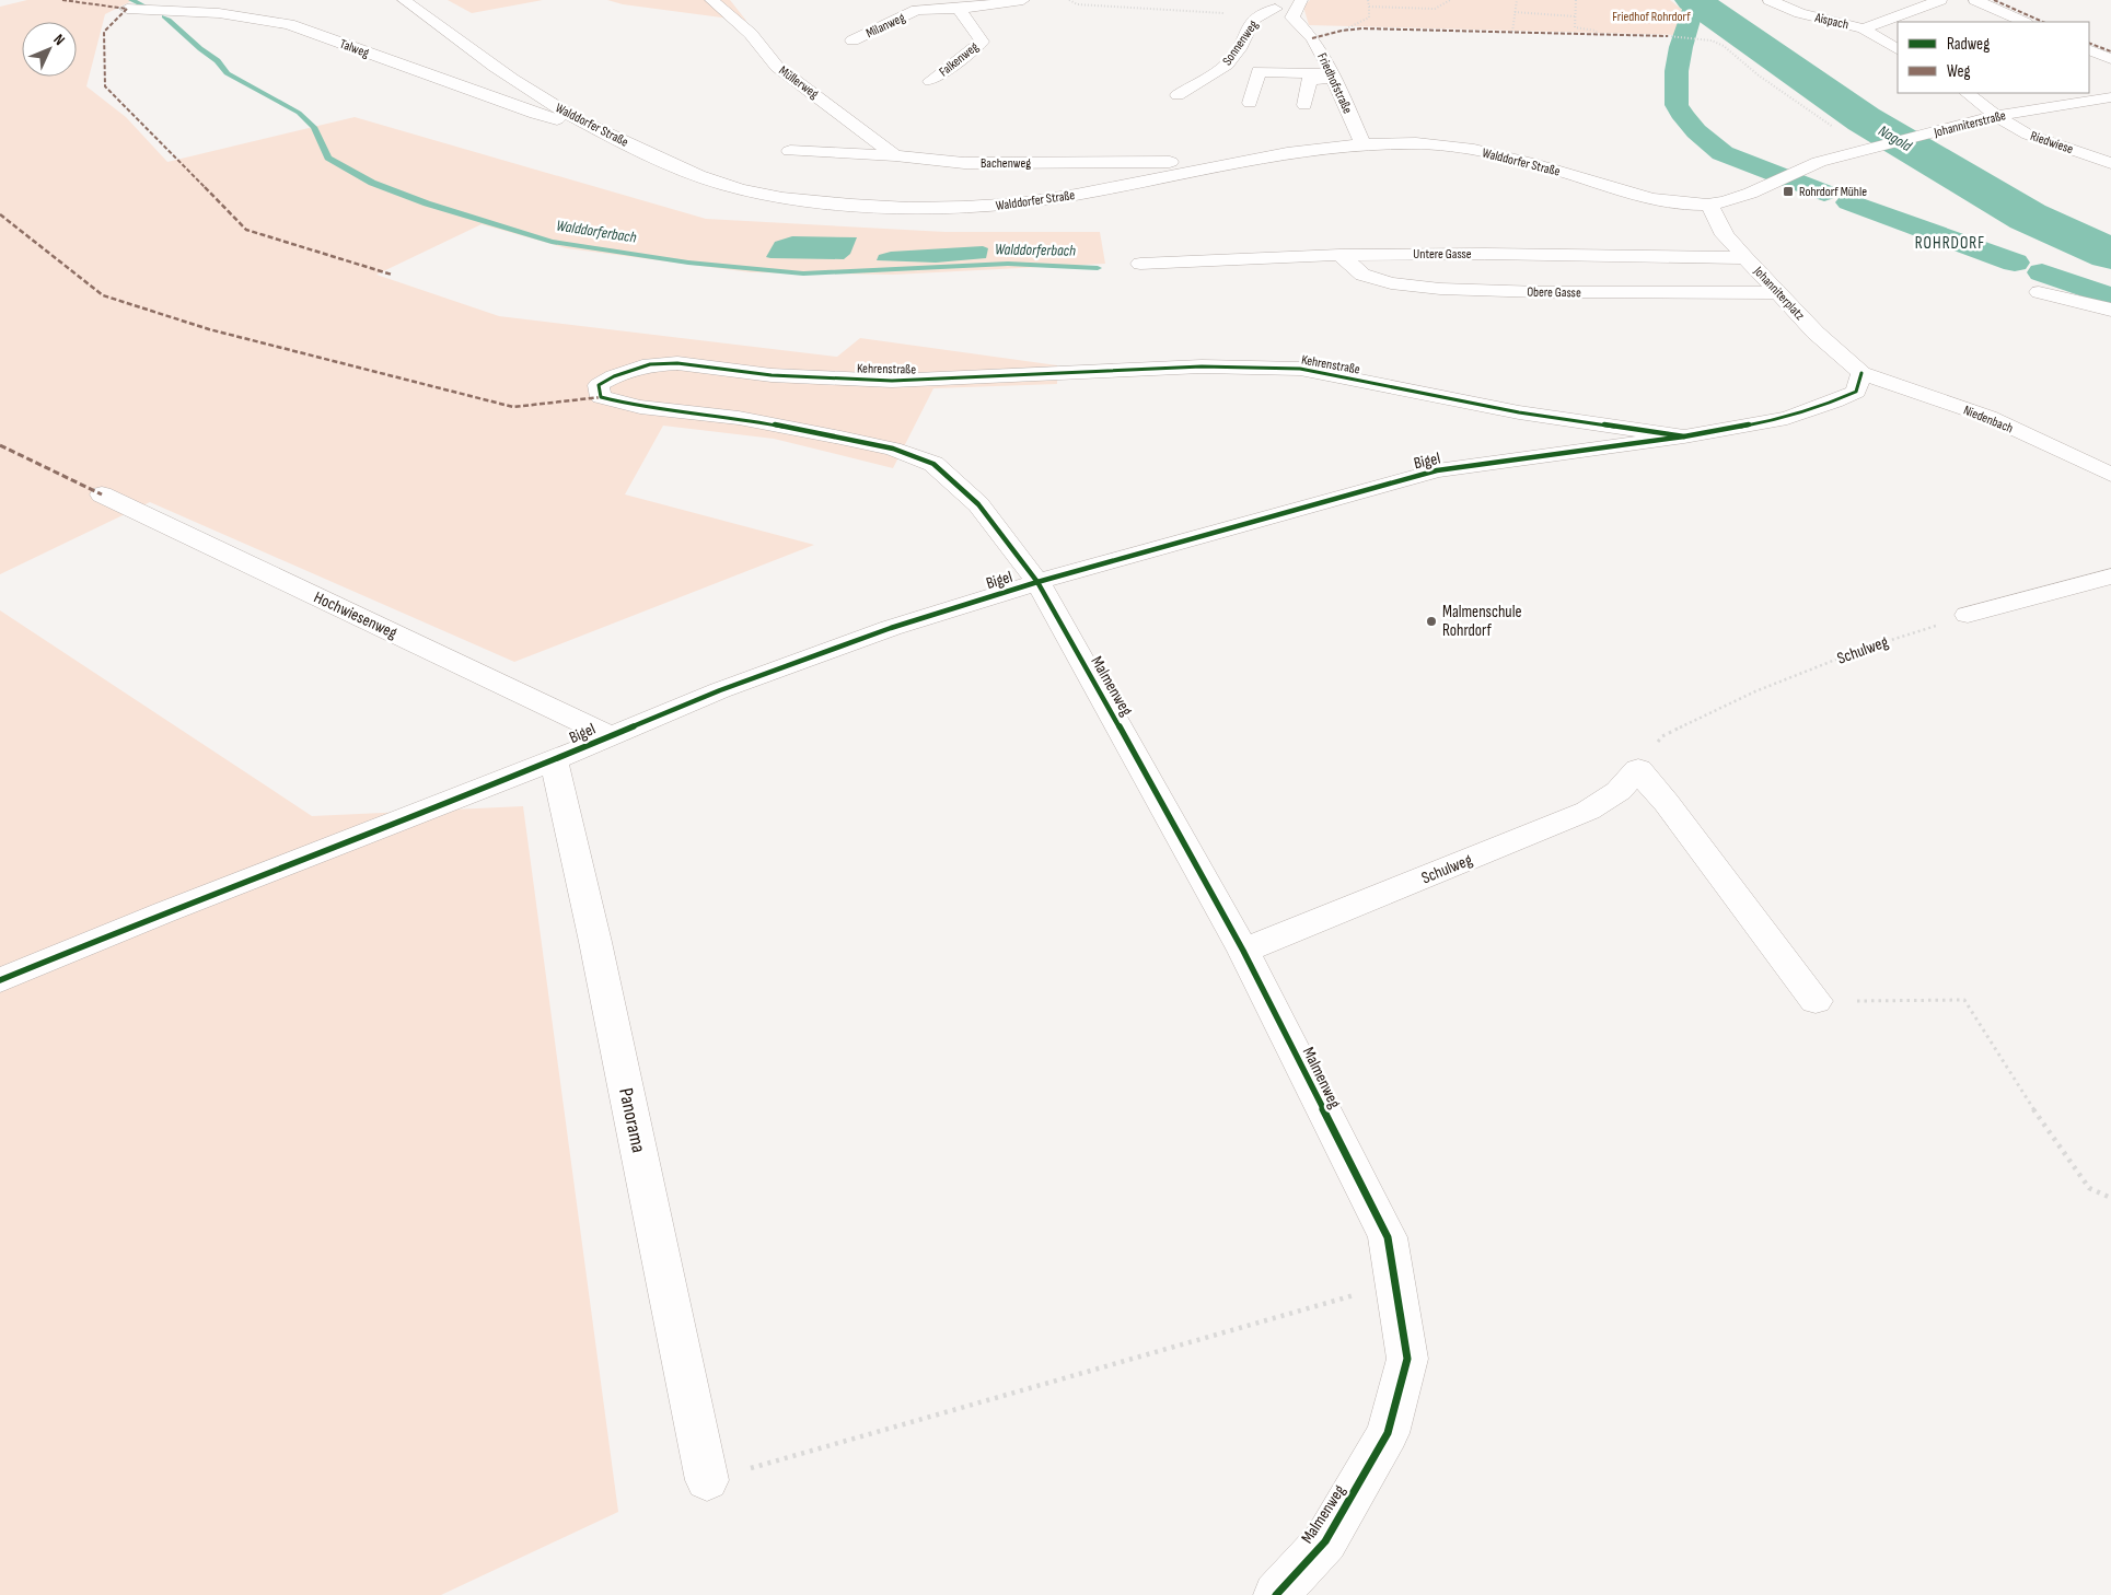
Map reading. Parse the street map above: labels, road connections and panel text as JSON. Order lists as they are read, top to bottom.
{
  "streets": {
    "street": [
      "Aispach",
      "Milanweg",
      "Sonnenweg",
      "Talweg",
      "Falkenweg",
      "Müllerweg",
      "Friedhofstraße",
      "Johanniterstraße",
      "Walddorfer Straße",
      "Riedwiese",
      "Bachenweg",
      "Untere Gasse",
      "Obere Gasse",
      "Johanniterplatz",
      "Kehrenstraße",
      "Niedenbach",
      "Bigel",
      "Hochwiesenweg",
      "Schulweg",
      "Malmenweg",
      "Panorama"
    ]
  },
  "crossings": [
    ["Sonnenweg", "Friedhofstraße"],
    ["Talweg", "Walddorfer Straße"],
    ["Müllerweg", "Bachenweg"],
    ["Friedhofstraße", "Walddorfer Straße"],
    ["Johanniterstraße", "Walddorfer Straße"],
    ["Johanniterstraße", "Riedwiese"],
    ["Johanniterstraße", "Johanniterplatz"],
    ["Walddorfer Straße", "Bachenweg"],
    ["Walddorfer Straße", "Johanniterplatz"],
    ["Untere Gasse", "Obere Gasse"],
    ["Untere Gasse", "Johanniterplatz"],
    ["Obere Gasse", "Johanniterplatz"],
    ["Johanniterplatz", "Niedenbach"],
    ["Johanniterplatz", "Bigel"],
    ["Kehrenstraße", "Bigel"],
    ["Kehrenstraße", "Malmenweg"],
    ["Niedenbach", "Bigel"],
    ["Bigel", "Hochwiesenweg"],
    ["Bigel", "Malmenweg"],
    ["Bigel", "Panorama"],
    ["Schulweg", "Malmenweg"]
  ],
  "districts": ["ROHRDORF"],
  "water": ["Nagold", "Walddorferbach"],
  "parks": ["Friedhof Rohrdorf"],
  "places": {
    "transit": ["Rohrdorf Mühle"],
    "other": ["Malmenschule Rohrdorf"]
  },
  "legend": ["Radweg", "Weg"],
  "north": "top right"
}
